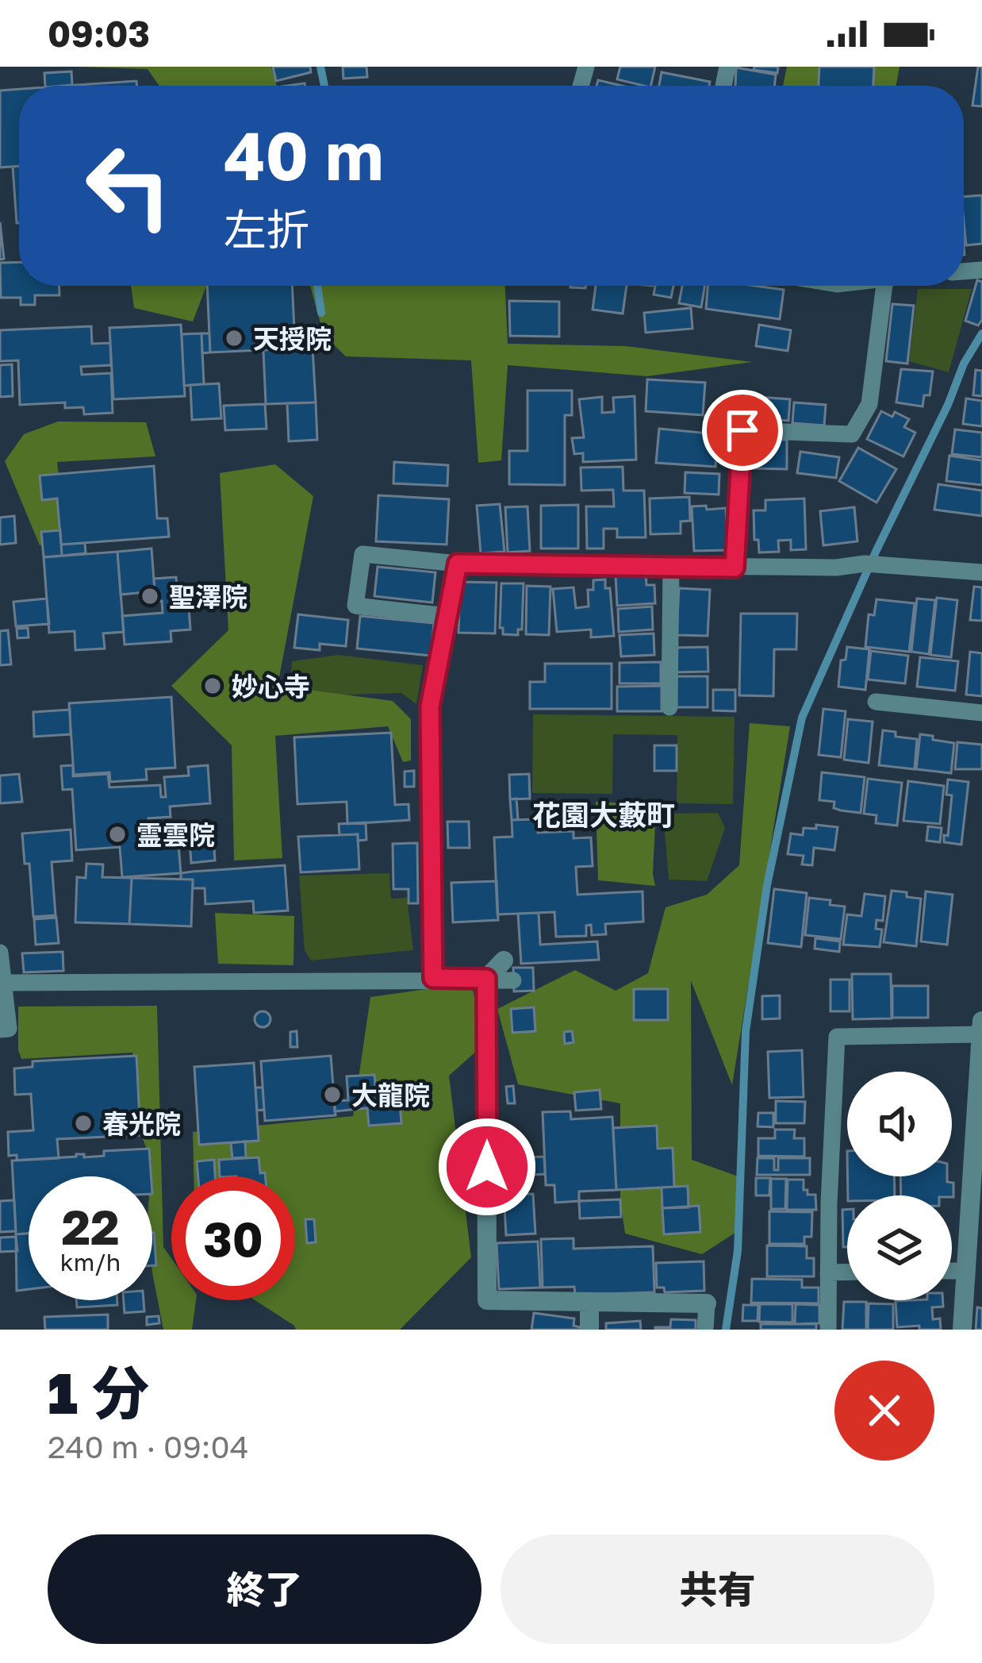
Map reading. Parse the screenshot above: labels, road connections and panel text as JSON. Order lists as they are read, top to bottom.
{
  "districts": ["花園大藪町"],
  "places": [
    "天授院",
    "聖澤院",
    "妙心寺",
    "霊雲院",
    "大龍院",
    "春光院"
  ],
  "page": {
    "status": "09:03",
    "turn": ["40 m", "左折"],
    "speed": "22 km/h",
    "limit": "30",
    "heading": ["1 分", "240 m · 09:04"],
    "buttons": ["終了", "共有"]
  }
}
